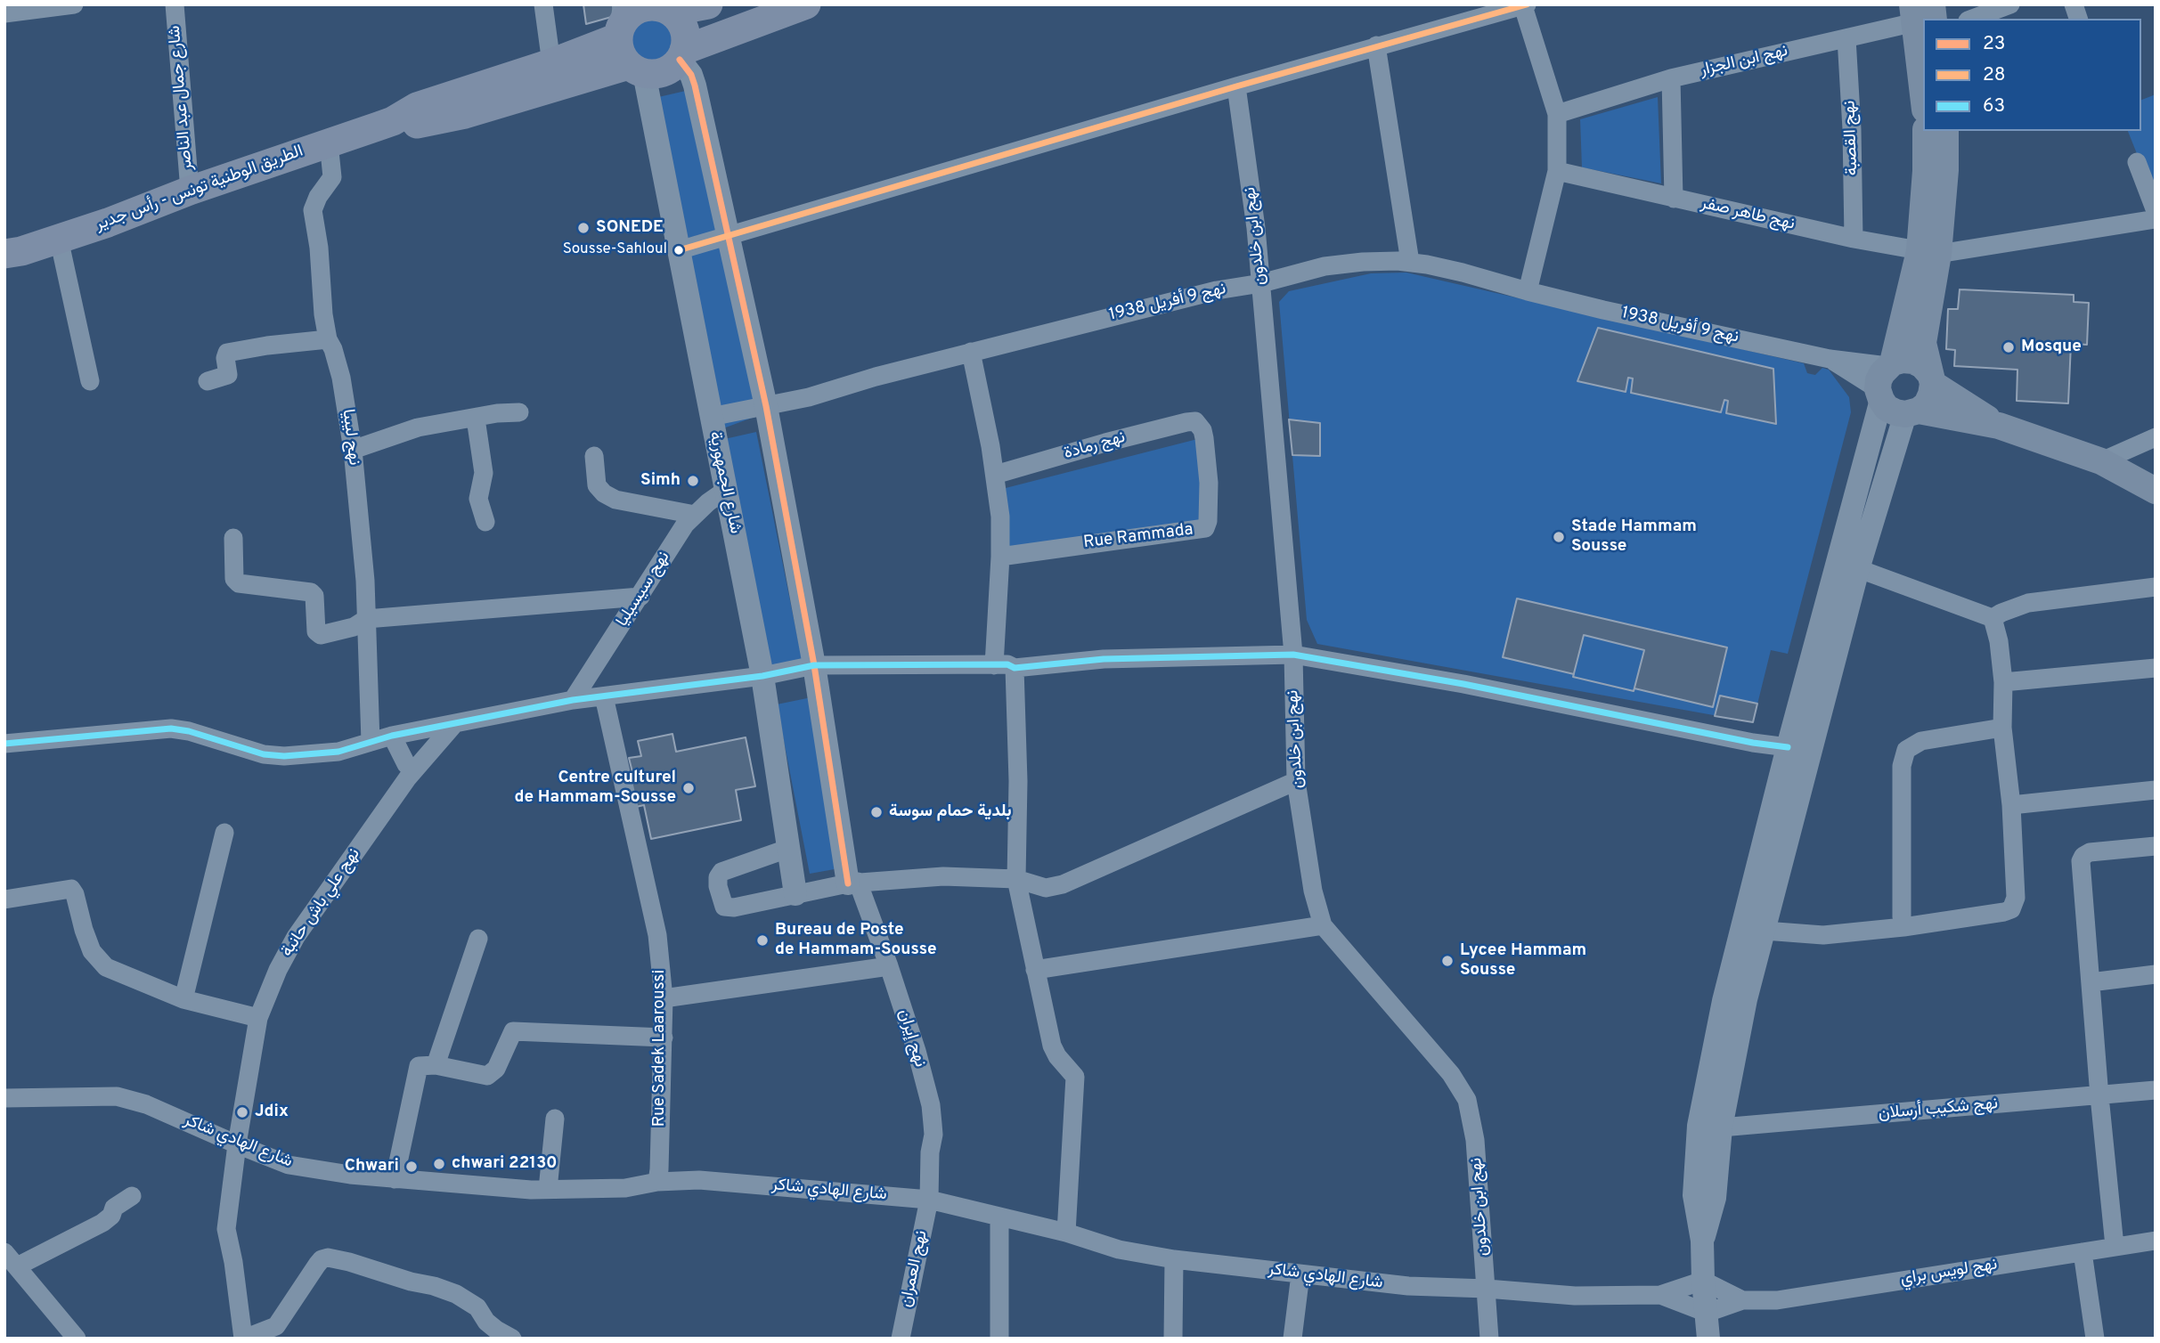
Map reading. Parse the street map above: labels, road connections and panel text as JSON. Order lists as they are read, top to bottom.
{
  "streets": {
    "main road": ["الطريق الوطنية تونس - رأس جدير"],
    "street": [
      "نهج ابن الجزار",
      "شارع جمال عبد الناصر",
      "نهج القصبة",
      "نهج طاهر صفر",
      "نهج ابن خلدون",
      "نهج 9 أفريل 1938",
      "نهج ليبيا",
      "نهج رمادة",
      "شارع الجمهورية",
      "Rue Rammada",
      "نهج سيسيليا",
      "نهج علي باش حانبة",
      "نهج إيران",
      "Rue Sadek Laaroussi",
      "نهج شكيب أرسلان",
      "شارع الهادي شاكر",
      "نهج العمران",
      "نهج لويس براي"
    ]
  },
  "crossings": [
    ["نهج ابن الجزار", "نهج القصبة"],
    ["شارع جمال عبد الناصر", "الطريق الوطنية تونس - رأس جدير"],
    ["نهج القصبة", "نهج طاهر صفر"],
    ["الطريق الوطنية تونس - رأس جدير", "نهج ليبيا"],
    ["الطريق الوطنية تونس - رأس جدير", "شارع الجمهورية"],
    ["نهج ابن خلدون", "نهج 9 أفريل 1938"],
    ["نهج ابن خلدون", "شارع الهادي شاكر"],
    ["نهج 9 أفريل 1938", "شارع الجمهورية"],
    ["نهج رمادة", "Rue Rammada"],
    ["شارع الجمهورية", "نهج سيسيليا"],
    ["نهج علي باش حانبة", "شارع الهادي شاكر"],
    ["نهج إيران", "شارع الهادي شاكر"],
    ["نهج إيران", "نهج العمران"],
    ["Rue Sadek Laaroussi", "شارع الهادي شاكر"],
    ["شارع الهادي شاكر", "نهج العمران"]
  ],
  "places": [
    "SONEDE",
    "Sousse-Sahloul",
    "Mosque",
    "Simh",
    "Stade Hammam Sousse",
    "Centre culturel de Hammam-Sousse",
    "بلدية حمام سوسة",
    "Bureau de Poste de Hammam-Sousse",
    "Lycee Hammam Sousse",
    "Jdix",
    "chwari 22130",
    "Chwari"
  ],
  "lines": ["transit line 28", "transit line 23", "transit line 63"],
  "legend": ["23", "28", "63"]
}
